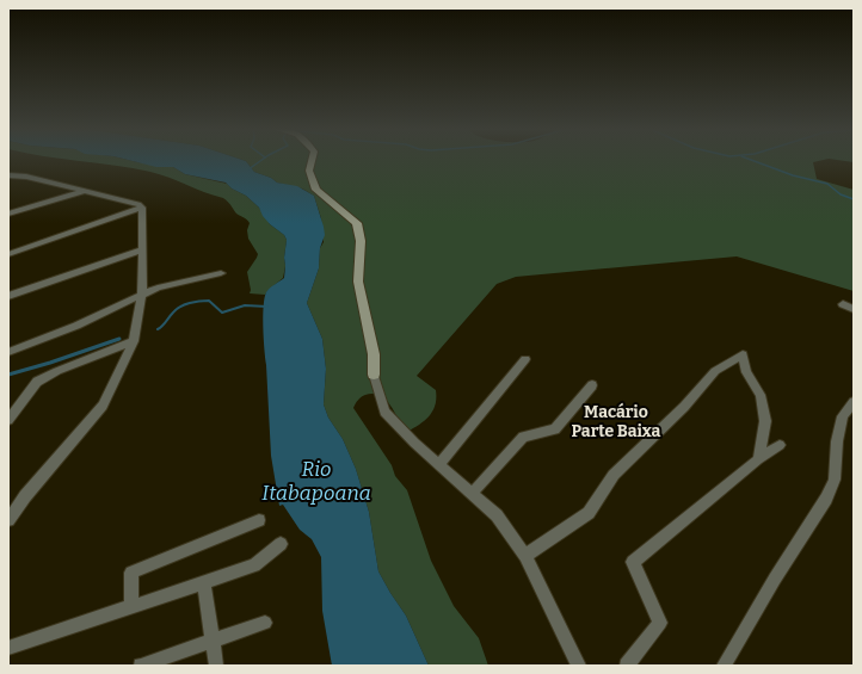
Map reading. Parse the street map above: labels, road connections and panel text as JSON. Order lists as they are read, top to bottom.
{
  "districts": ["Macário Parte Baixa"],
  "water": ["Rio Itabapoana"]
}
